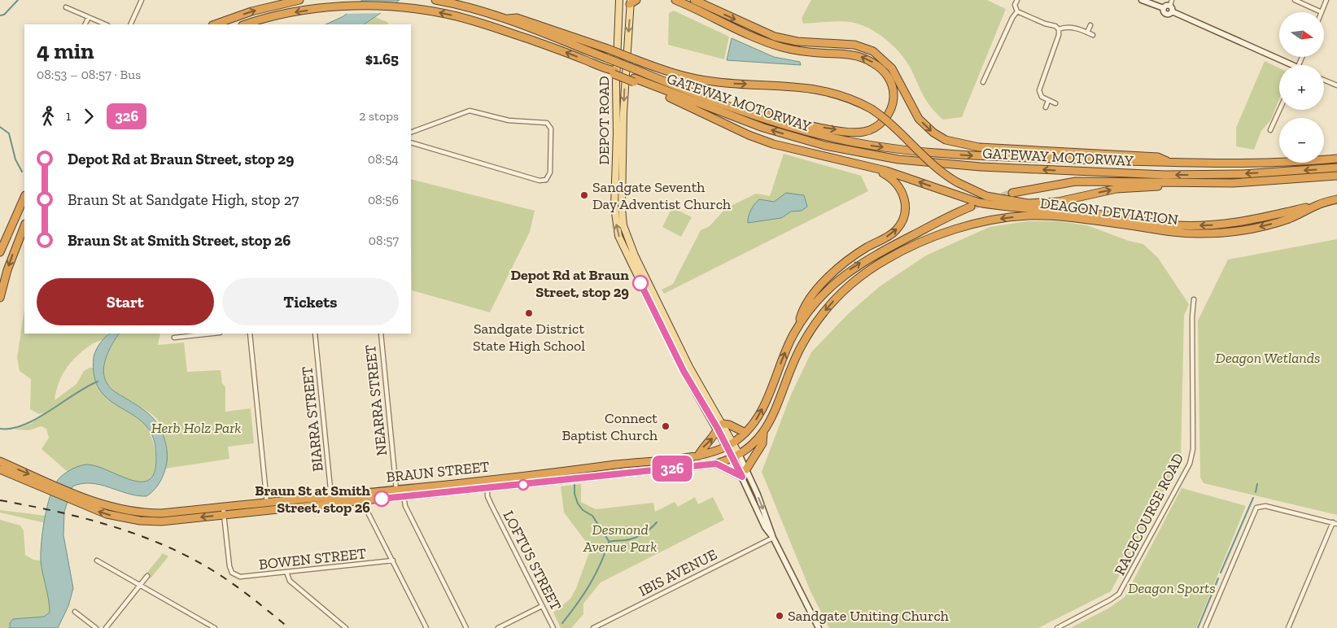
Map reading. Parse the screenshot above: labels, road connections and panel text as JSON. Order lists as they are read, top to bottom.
{
  "streets": {
    "highway": ["GATEWAY MOTORWAY", "DEAGON DEVIATION", "BRAUN STREET"],
    "main road": ["DEPOT ROAD"],
    "street": [
      "NEARRA STREET",
      "BIARRA STREET",
      "RACECOURSE ROAD",
      "BOWEN STREET",
      "LOFTUS STREET",
      "IBIS AVENUE"
    ]
  },
  "crossings": [
    ["DEPOT ROAD", "DEAGON DEVIATION"],
    ["DEPOT ROAD", "BRAUN STREET"],
    ["DEAGON DEVIATION", "BRAUN STREET"],
    ["NEARRA STREET", "BRAUN STREET"],
    ["BIARRA STREET", "BRAUN STREET"],
    ["BRAUN STREET", "BOWEN STREET"],
    ["BRAUN STREET", "LOFTUS STREET"]
  ],
  "parks": [
    "Deagon Wetlands",
    "Herb Holz Park",
    "Desmond Avenue Park",
    "Deagon Sports"
  ],
  "places": [
    "Sandgate Seventh Day Adventist Church",
    "Depot Rd at Braun Street, stop 29",
    "Sandgate District State High School",
    "Connect Baptist Church",
    "Braun St at Smith Street, stop 26",
    "Sandgate Uniting Church"
  ],
  "lines": ["bus line 326"],
  "north": "right",
  "page": {
    "on_map": "326",
    "map_buttons": ["+", "−"],
    "heading": ["4 min", "08:53 – 08:57 · Bus", "$1.65"],
    "legs": ["1", "326", "2 stops"],
    "list": [
      {
        "name": "Depot Rd at Braun Street, stop 29",
        "value": "08:54"
      },
      {
        "name": "Braun St at Sandgate High, stop 27",
        "value": "08:56"
      },
      {
        "name": "Braun St at Smith Street, stop 26",
        "value": "08:57"
      }
    ],
    "buttons": ["Start", "Tickets"]
  }
}
